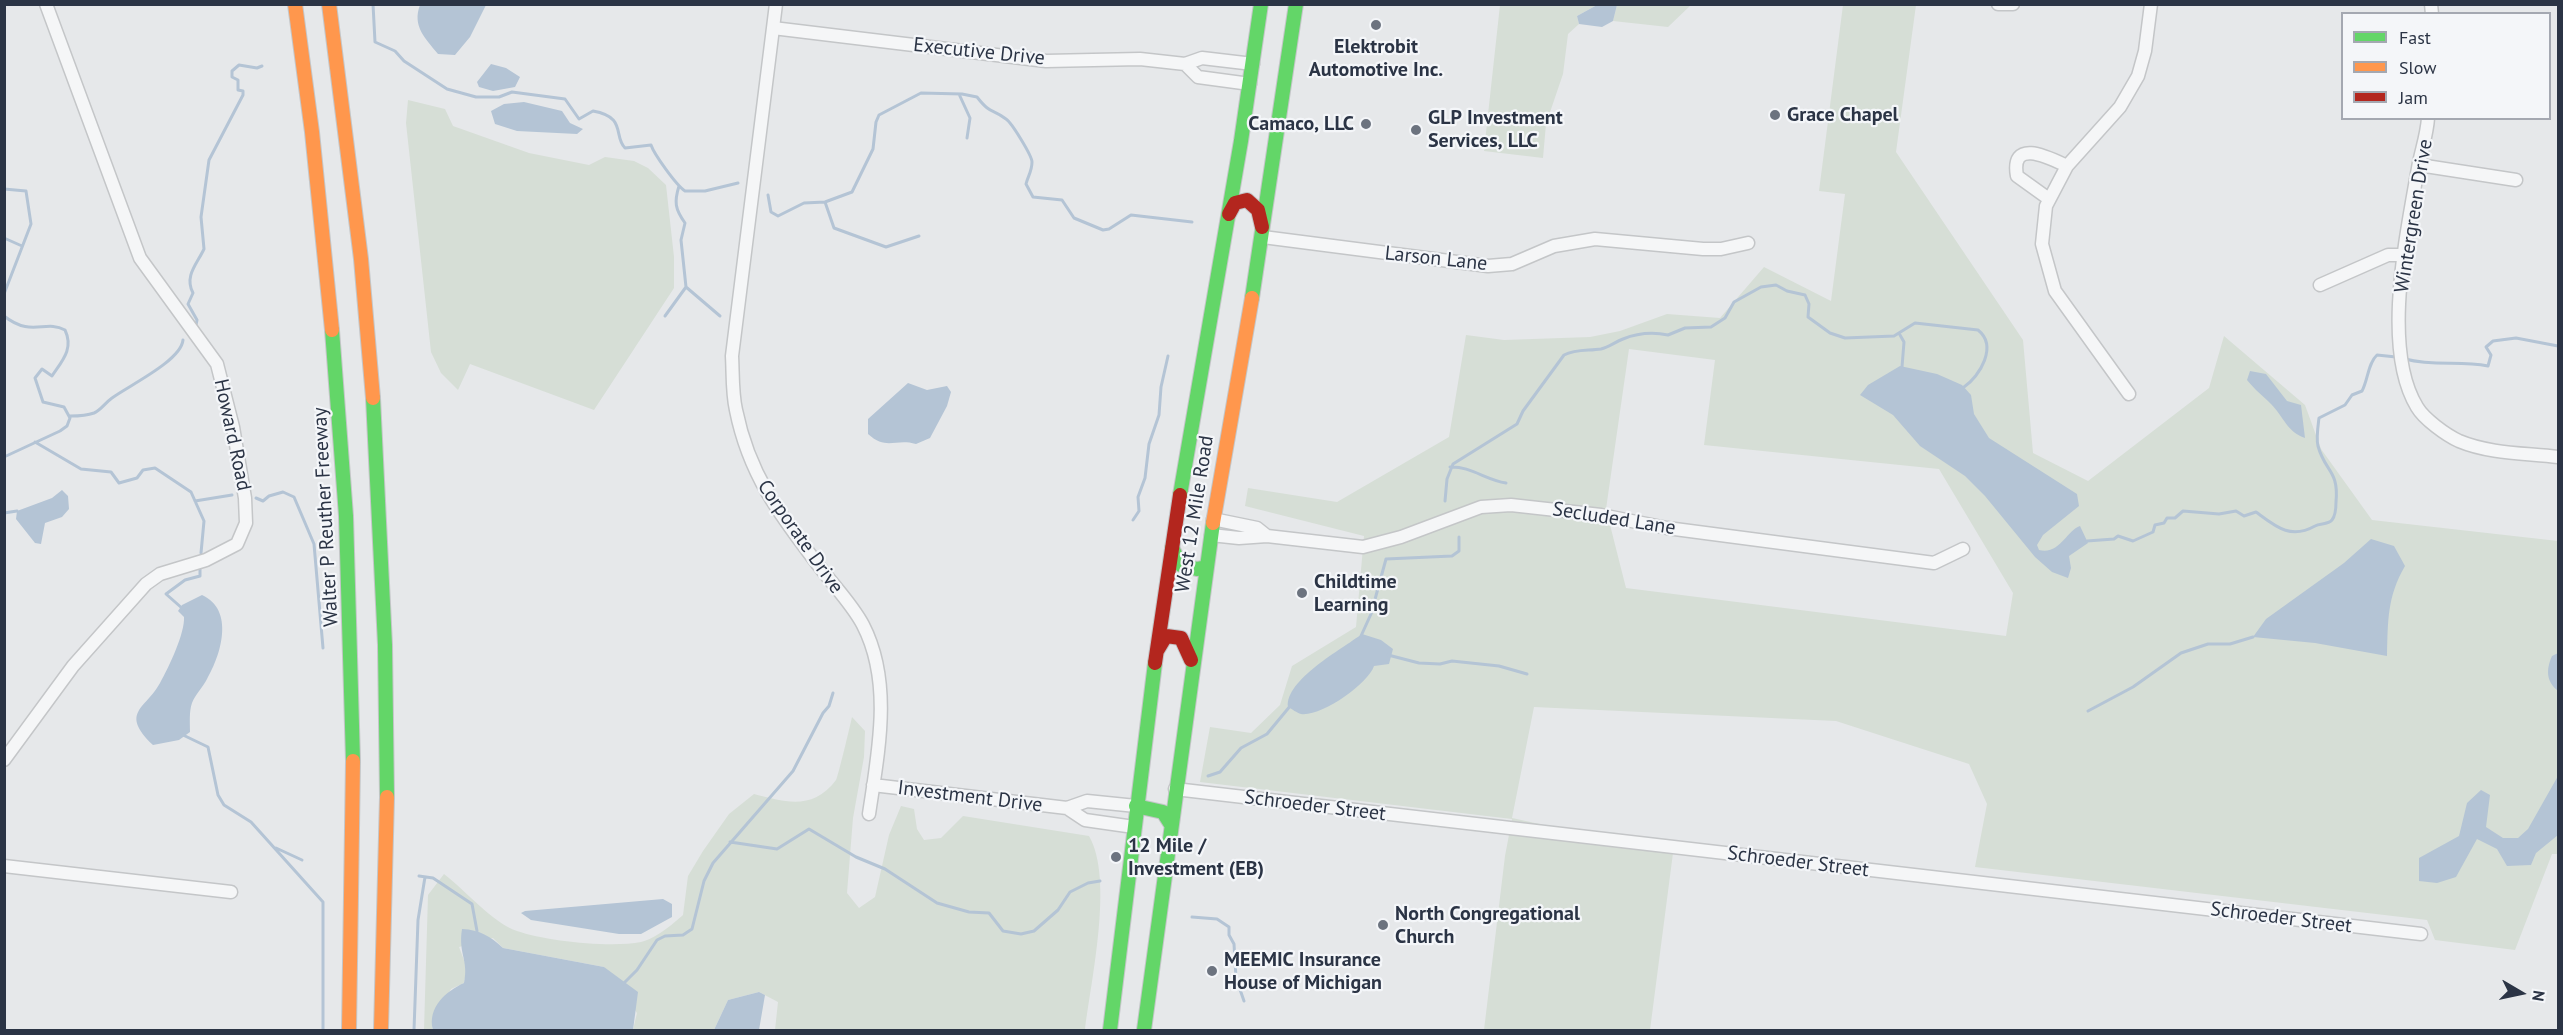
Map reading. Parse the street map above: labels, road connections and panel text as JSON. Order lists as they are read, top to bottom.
{
  "streets": {
    "main road": ["West 12 Mile Road", "Walter P Reuther Freeway"],
    "street": [
      "Executive Drive",
      "Wintergreen Drive",
      "Larson Lane",
      "Howard Road",
      "Secluded Lane",
      "Corporate Drive",
      "Investment Drive",
      "Schroeder Street"
    ]
  },
  "crossings": [
    ["Executive Drive", "West 12 Mile Road"],
    ["Executive Drive", "Corporate Drive"],
    ["Larson Lane", "West 12 Mile Road"],
    ["West 12 Mile Road", "Secluded Lane"],
    ["West 12 Mile Road", "Investment Drive"],
    ["West 12 Mile Road", "Schroeder Street"],
    ["Corporate Drive", "Investment Drive"]
  ],
  "places": [
    "Elektrobit Automotive Inc.",
    "Grace Chapel",
    "Camaco, LLC",
    "GLP Investment Services, LLC",
    "Childtime Learning",
    "12 Mile / Investment (EB)",
    "North Congregational Church",
    "MEEMIC Insurance House of Michigan"
  ],
  "legend": ["Fast", "Slow", "Jam"],
  "north": "right"
}
